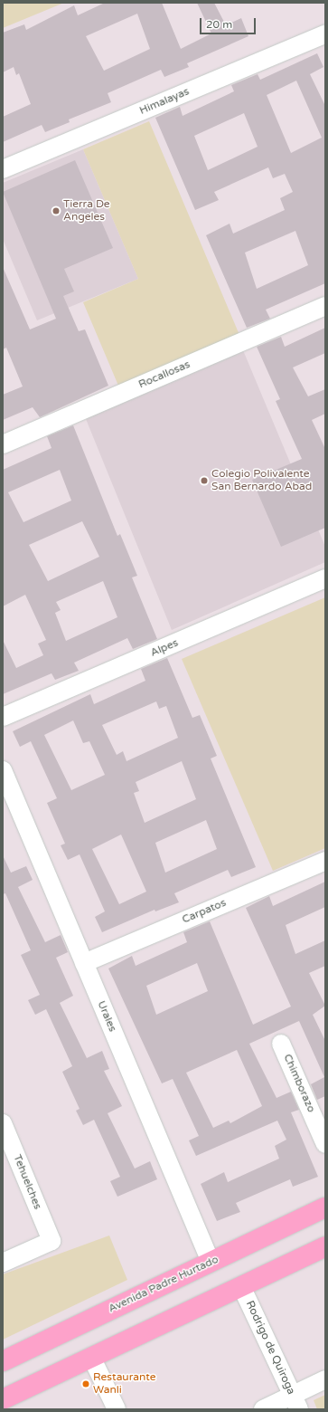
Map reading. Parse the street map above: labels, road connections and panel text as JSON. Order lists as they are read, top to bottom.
{
  "streets": {
    "main road": ["Avenida Padre Hurtado"],
    "street": [
      "Himalayas",
      "Rocallosas",
      "Alpes",
      "Carpatos",
      "Urales",
      "Chimborazo",
      "Tehuelches",
      "Rodrigo de Quiroga"
    ]
  },
  "crossings": [
    ["Carpatos", "Urales"],
    ["Urales", "Avenida Padre Hurtado"]
  ],
  "places": ["Tierra De Angeles", "Colegio Polivalente San Bernardo Abad", "Restaurante Wanli"],
  "scale_bar": "20 m"
}
